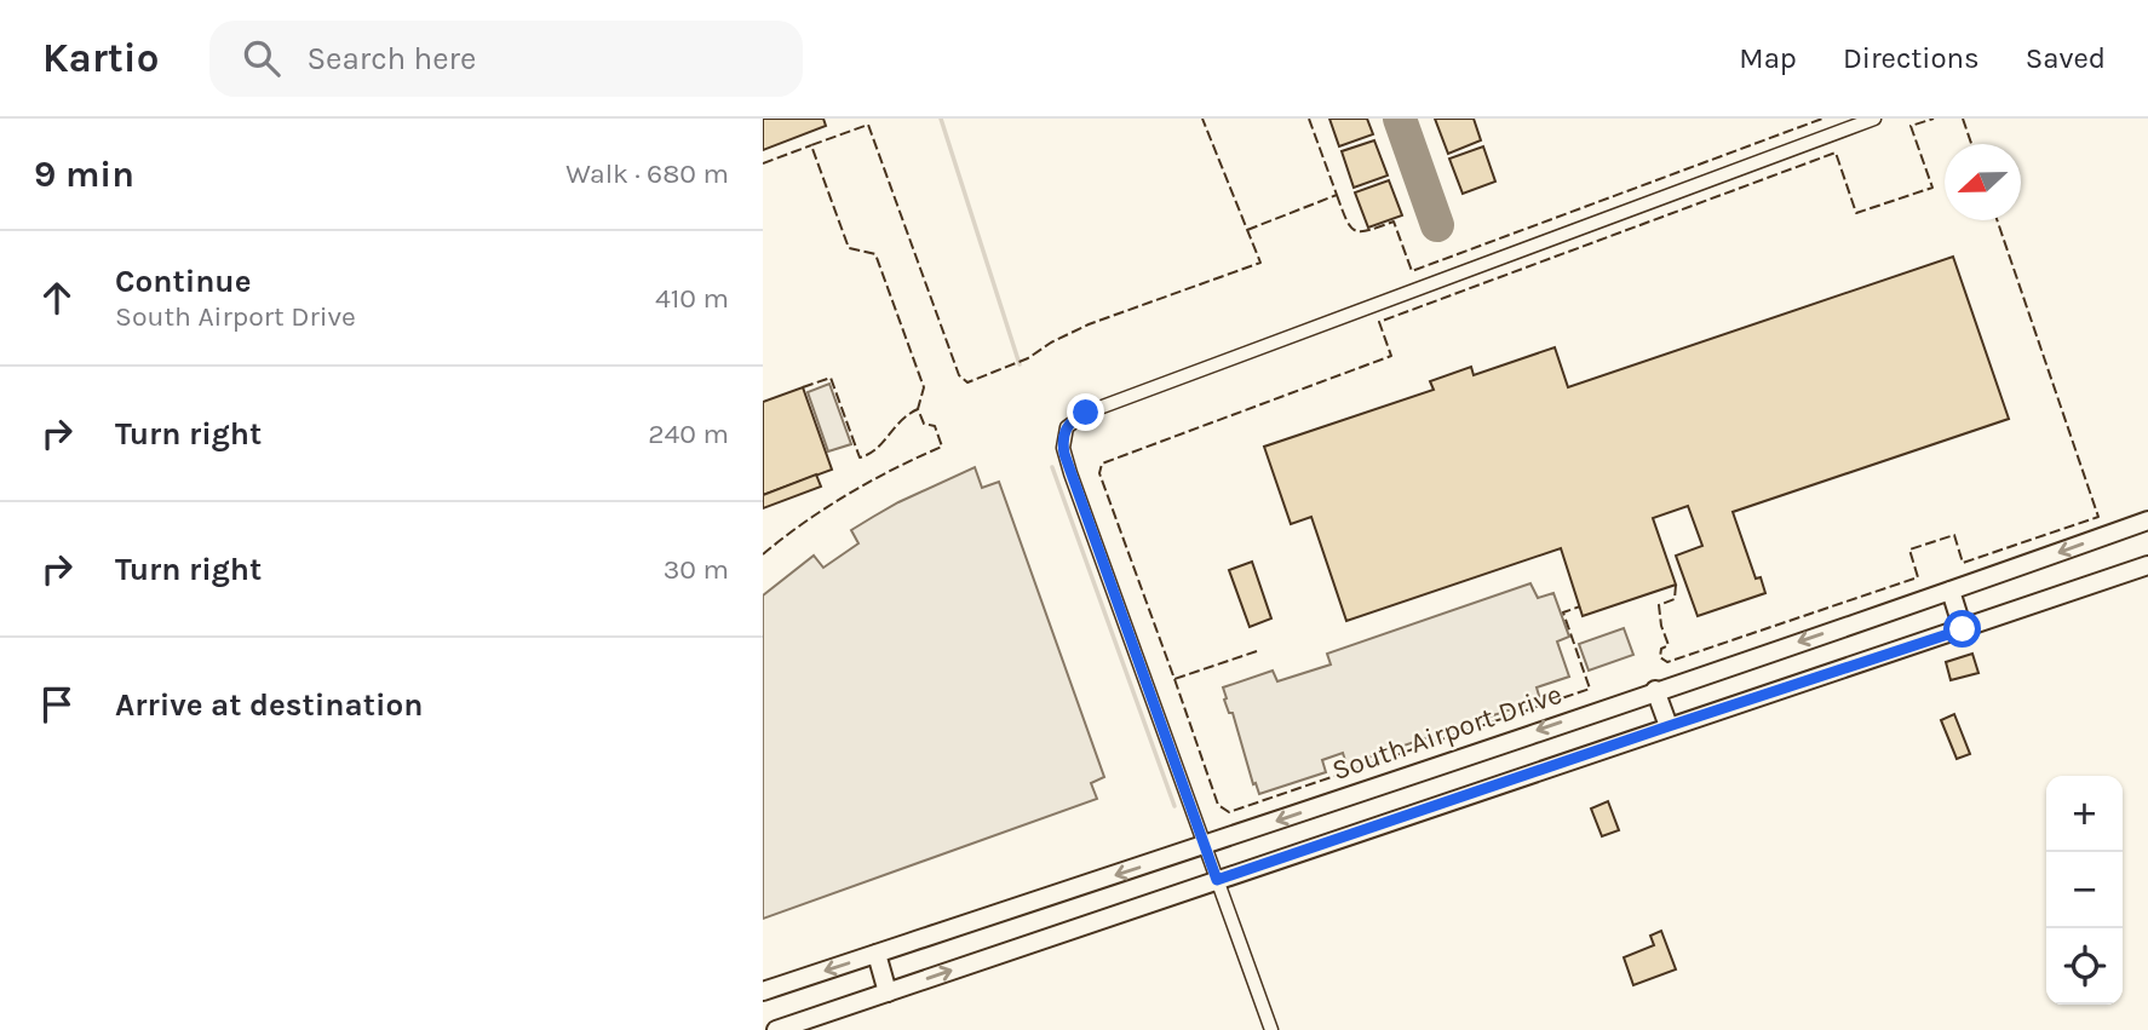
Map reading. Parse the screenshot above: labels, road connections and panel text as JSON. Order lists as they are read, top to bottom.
{
  "streets": {
    "main road": ["South Airport Drive"]
  },
  "north": "left",
  "page": {
    "header": "Kartio",
    "search": "Search here",
    "nav": ["Map", "Directions", "Saved"],
    "heading": ["9 min", "Walk · 680 m"],
    "list": [
      ["Continue", "South Airport Drive", "410 m"],
      ["Turn right", "240 m"],
      ["Turn right", "30 m"],
      "Arrive at destination"
    ],
    "map_buttons": ["+", "−"]
  }
}
